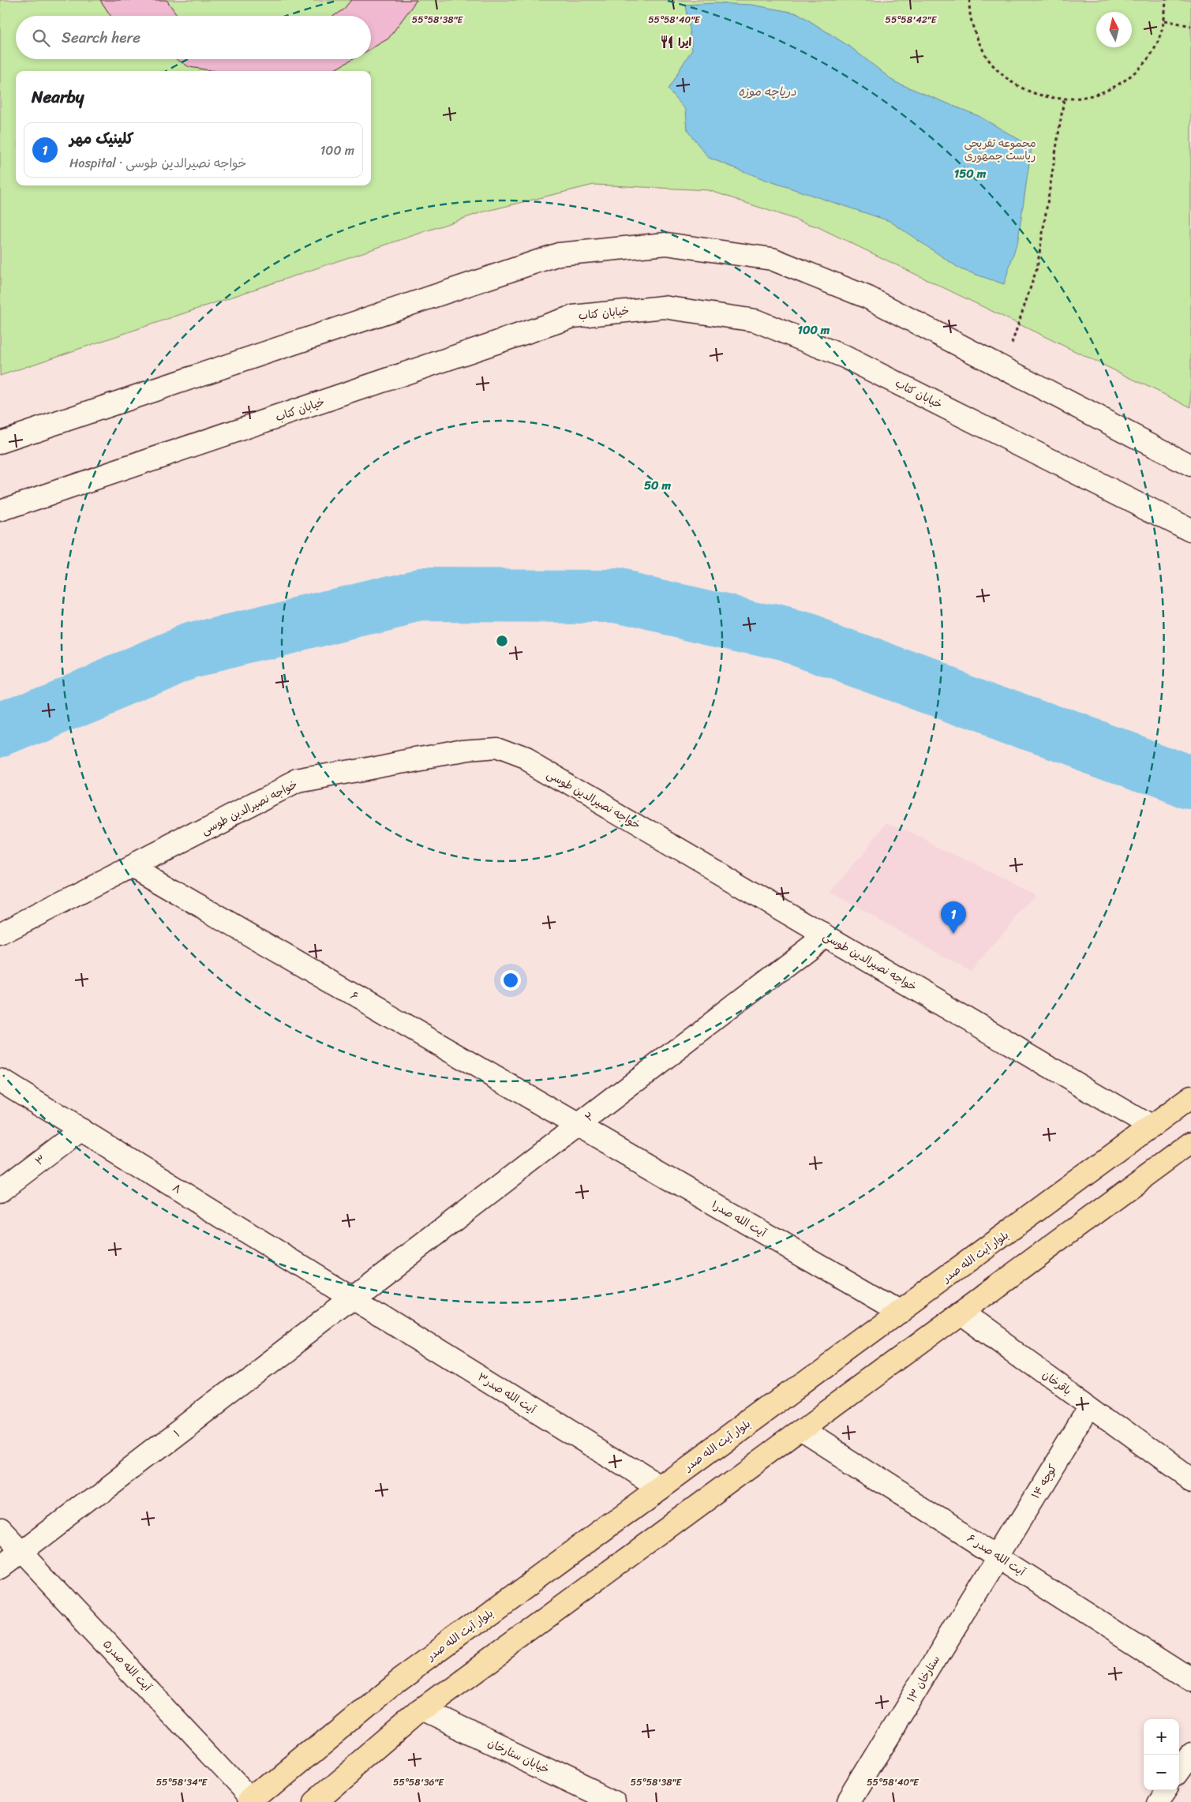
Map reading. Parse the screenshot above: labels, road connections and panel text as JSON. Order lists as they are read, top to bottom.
{
  "streets": {
    "main road": ["بلوار آیت الله صدر"],
    "street": [
      "خیابان کتاب",
      "خواجه نصیرالدین طوسی",
      "۶",
      "۲",
      "۳",
      "۸",
      "۱آیت الله صدر",
      "باقرخان",
      "۳آیت الله صدر",
      "۱‍",
      "کوچه ۱۴",
      "آیت الله صدر ۶",
      "۵آیت الله صدر",
      "ستارخان ۱۳",
      "خیابان ستارخان"
    ]
  },
  "crossings": [
    ["خواجه نصیرالدین طوسی", "۶"],
    ["خواجه نصیرالدین طوسی", "۲"],
    ["خواجه نصیرالدین طوسی", "بلوار آیت الله صدر"],
    ["۶", "۲"],
    ["۶", "۱آیت الله صدر"],
    ["۲", "۸"],
    ["۲", "۱آیت الله صدر"],
    ["۲", "۳آیت الله صدر"],
    ["۲", "۱‍"],
    ["۳", "۸"],
    ["۸", "۳آیت الله صدر"],
    ["۸", "۱‍"],
    ["۱آیت الله صدر", "بلوار آیت الله صدر"],
    ["بلوار آیت الله صدر", "۳آیت الله صدر"],
    ["بلوار آیت الله صدر", "۵آیت الله صدر"],
    ["باقرخان", "کوچه ۱۴"],
    ["۳آیت الله صدر", "۱‍"],
    ["۱‍", "۵آیت الله صدر"],
    ["کوچه ۱۴", "آیت الله صدر ۶"],
    ["کوچه ۱۴", "ستارخان ۱۳"],
    ["آیت الله صدر ۶", "ستارخان ۱۳"]
  ],
  "water": ["دریاچه موزه"],
  "parks": ["مجموعه تفریحی ریاست جمهوری"],
  "places": {
    "restaurant": ["ایرا"]
  },
  "north": "top",
  "page": {
    "search": "Search here",
    "heading": "Nearby",
    "list": [
      {
        "mark": "1",
        "name": "کلینیک مهر",
        "note": "Hospital · خواجه نصیرالدین طوسی",
        "value": "100 m"
      }
    ],
    "pins": "1",
    "map_buttons": ["+", "−"]
  },
  "coordinates": [
    "55°58'38\"E",
    "55°58'40\"E",
    "55°58'42\"E",
    "55°58'34\"E",
    "55°58'36\"E"
  ],
  "rings": ["150 m", "100 m", "50 m"]
}
